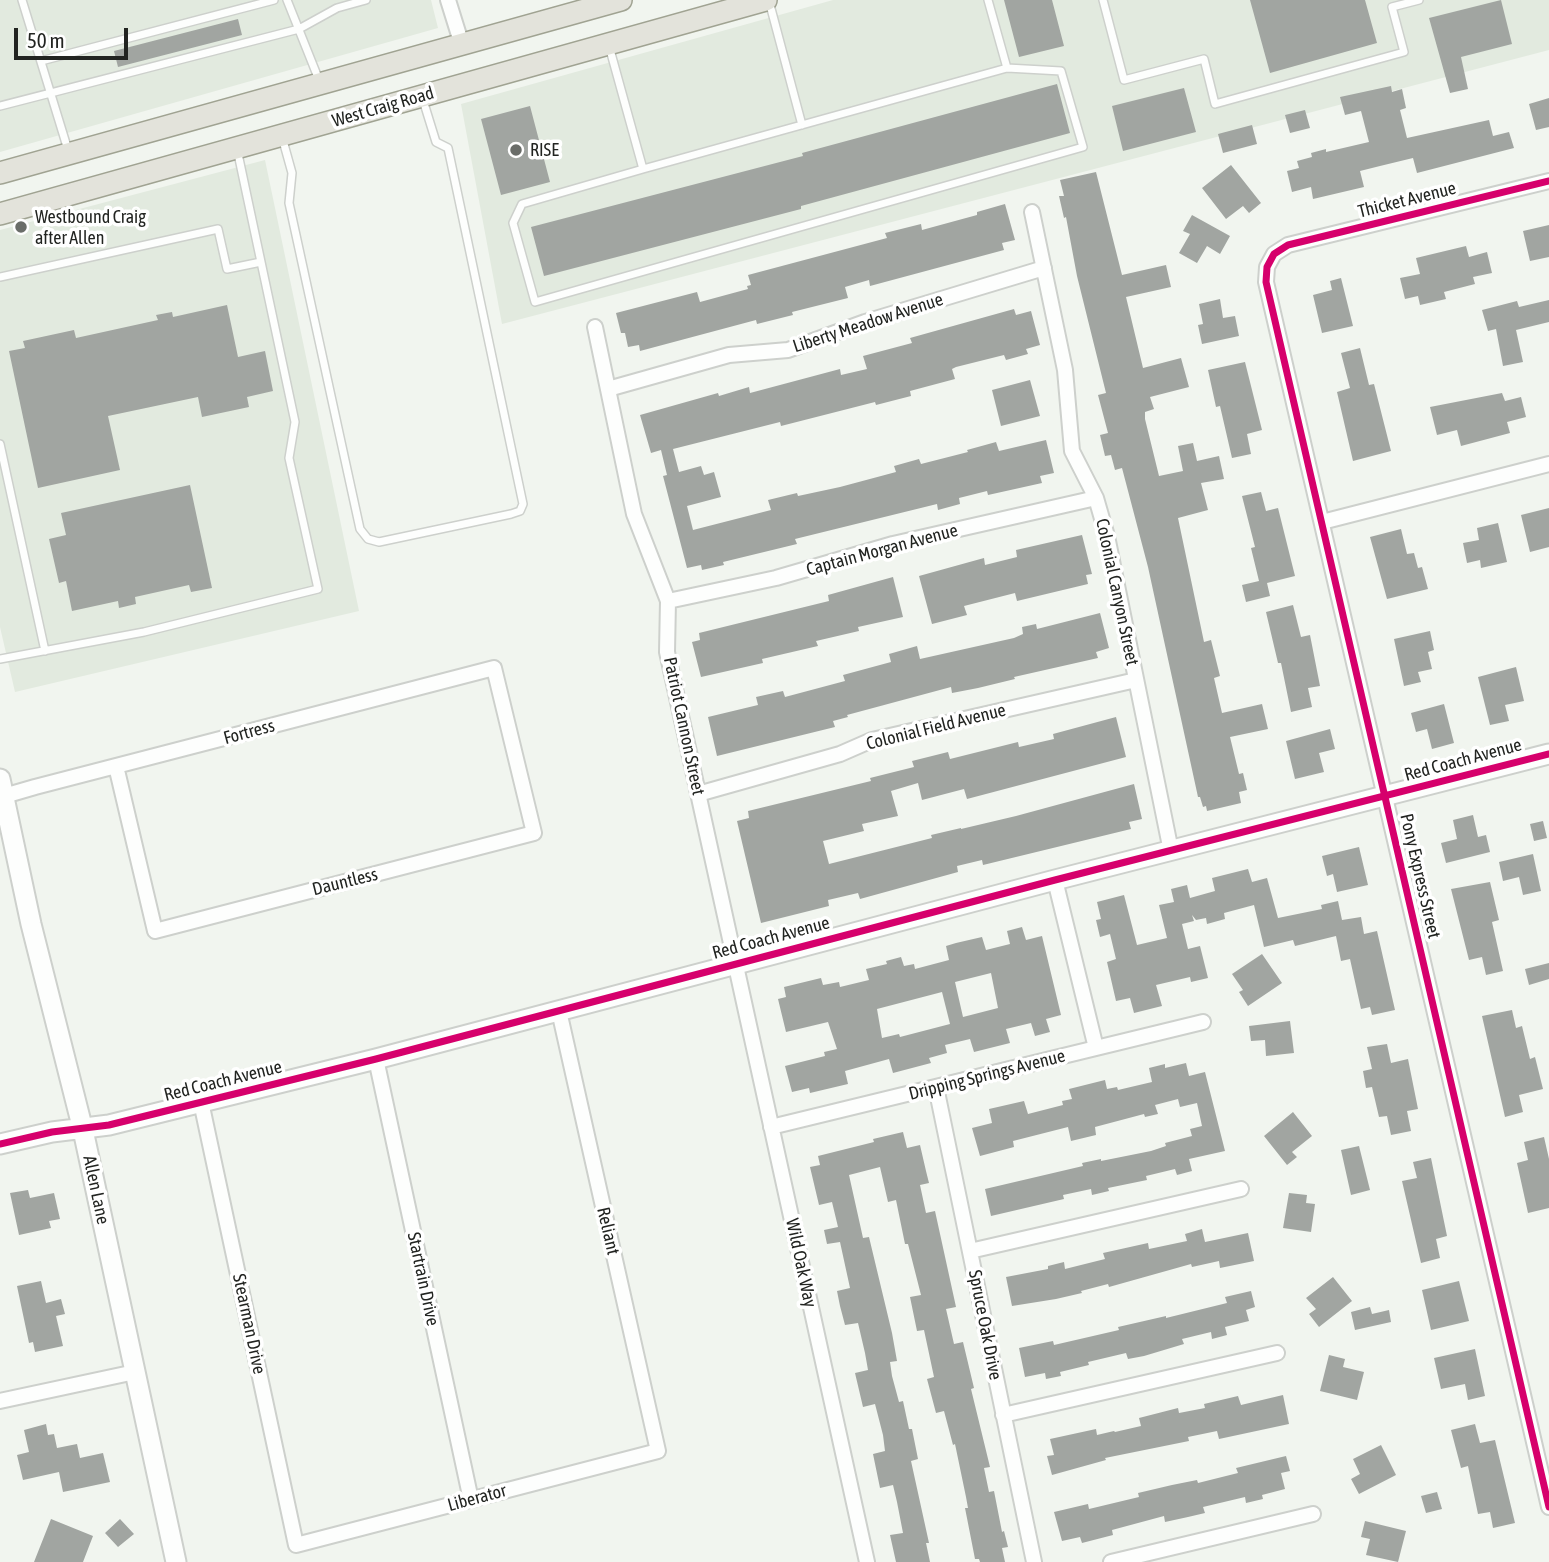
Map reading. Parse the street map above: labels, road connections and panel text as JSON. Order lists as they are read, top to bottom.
{
  "streets": {
    "main road": ["West Craig Road"],
    "street": [
      "Thicket Avenue",
      "Liberty Meadow Avenue",
      "Captain Morgan Avenue",
      "Colonial Canyon Street",
      "Patriot Cannon Street",
      "Colonial Field Avenue",
      "Fortress",
      "Red Coach Avenue",
      "Pony Express Street",
      "Dauntless",
      "Dripping Springs Avenue",
      "Allen Lane",
      "Reliant",
      "Wild Oak Way",
      "Startrain Drive",
      "Stearman Drive",
      "Spruce Oak Drive",
      "Liberator"
    ]
  },
  "crossings": [
    ["Thicket Avenue", "Pony Express Street"],
    ["Liberty Meadow Avenue", "Colonial Canyon Street"],
    ["Liberty Meadow Avenue", "Patriot Cannon Street"],
    ["Captain Morgan Avenue", "Colonial Canyon Street"],
    ["Captain Morgan Avenue", "Patriot Cannon Street"],
    ["Colonial Canyon Street", "Colonial Field Avenue"],
    ["Colonial Canyon Street", "Red Coach Avenue"],
    ["Patriot Cannon Street", "Colonial Field Avenue"],
    ["Patriot Cannon Street", "Red Coach Avenue"],
    ["Patriot Cannon Street", "Wild Oak Way"],
    ["Fortress", "Dauntless"],
    ["Fortress", "Allen Lane"],
    ["Red Coach Avenue", "Pony Express Street"],
    ["Red Coach Avenue", "Allen Lane"],
    ["Red Coach Avenue", "Reliant"],
    ["Red Coach Avenue", "Wild Oak Way"],
    ["Red Coach Avenue", "Startrain Drive"],
    ["Red Coach Avenue", "Stearman Drive"],
    ["Dripping Springs Avenue", "Wild Oak Way"],
    ["Dripping Springs Avenue", "Spruce Oak Drive"],
    ["Reliant", "Liberator"],
    ["Startrain Drive", "Liberator"],
    ["Stearman Drive", "Liberator"]
  ],
  "places": ["RISE", "Westbound Craig after Allen"],
  "scale_bar": "50 m"
}
